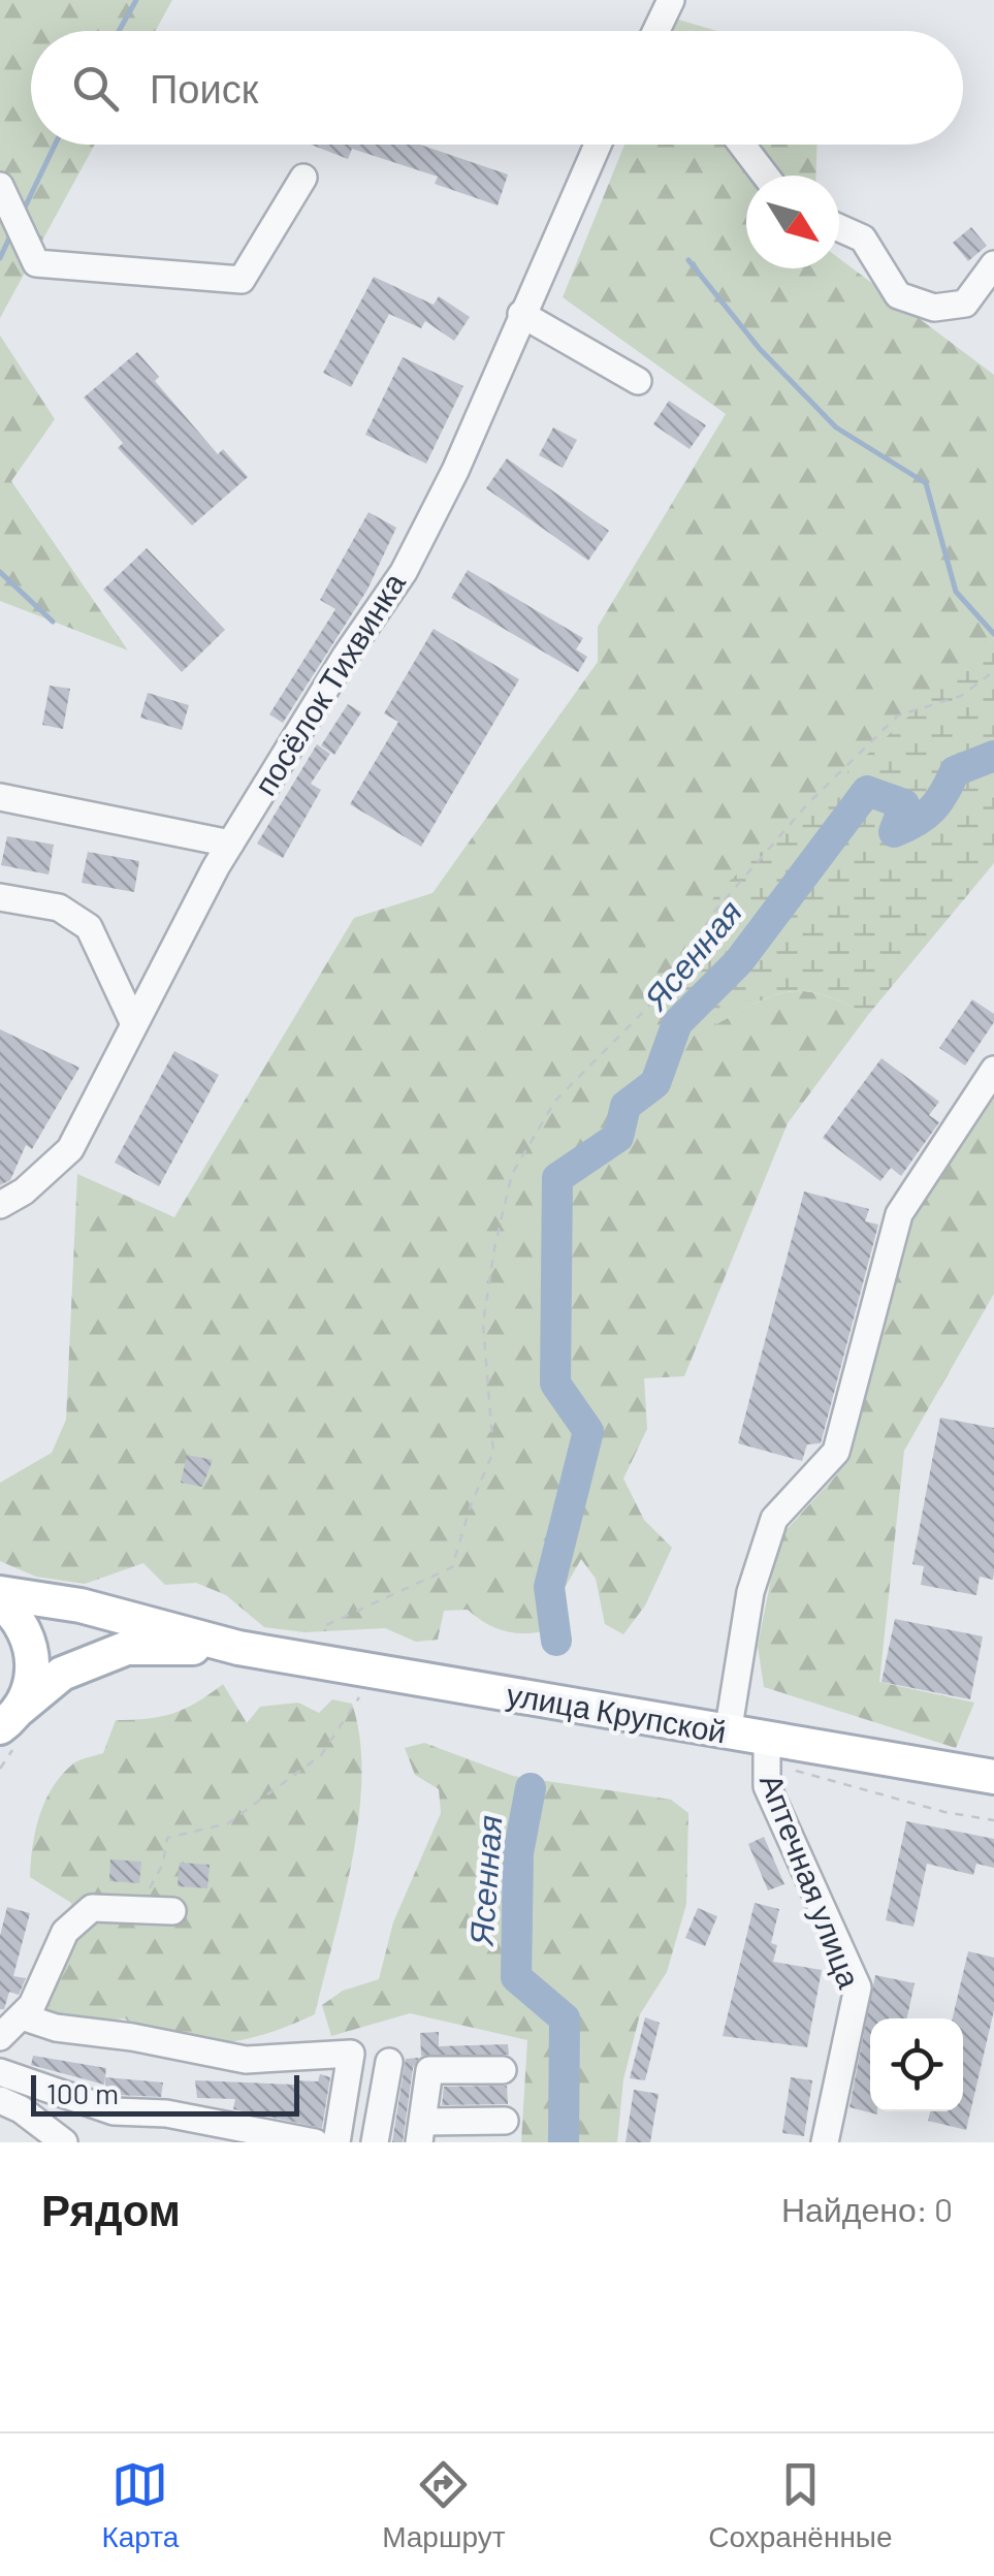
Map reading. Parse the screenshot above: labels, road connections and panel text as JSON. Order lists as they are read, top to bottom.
{
  "streets": {
    "main road": ["улица Крупской"],
    "street": ["посёлок Тихвинка", "Аптечная улица"]
  },
  "crossings": [
    ["улица Крупской", "Аптечная улица"]
  ],
  "water": ["Ясенная"],
  "scale_bar": "100 m",
  "north": "bottom right",
  "page": {
    "search": "Поиск",
    "scale": "100 m",
    "heading": ["Рядом", "Найдено: 0"],
    "nav": ["Карта", "Маршрут", "Сохранённые"]
  }
}
